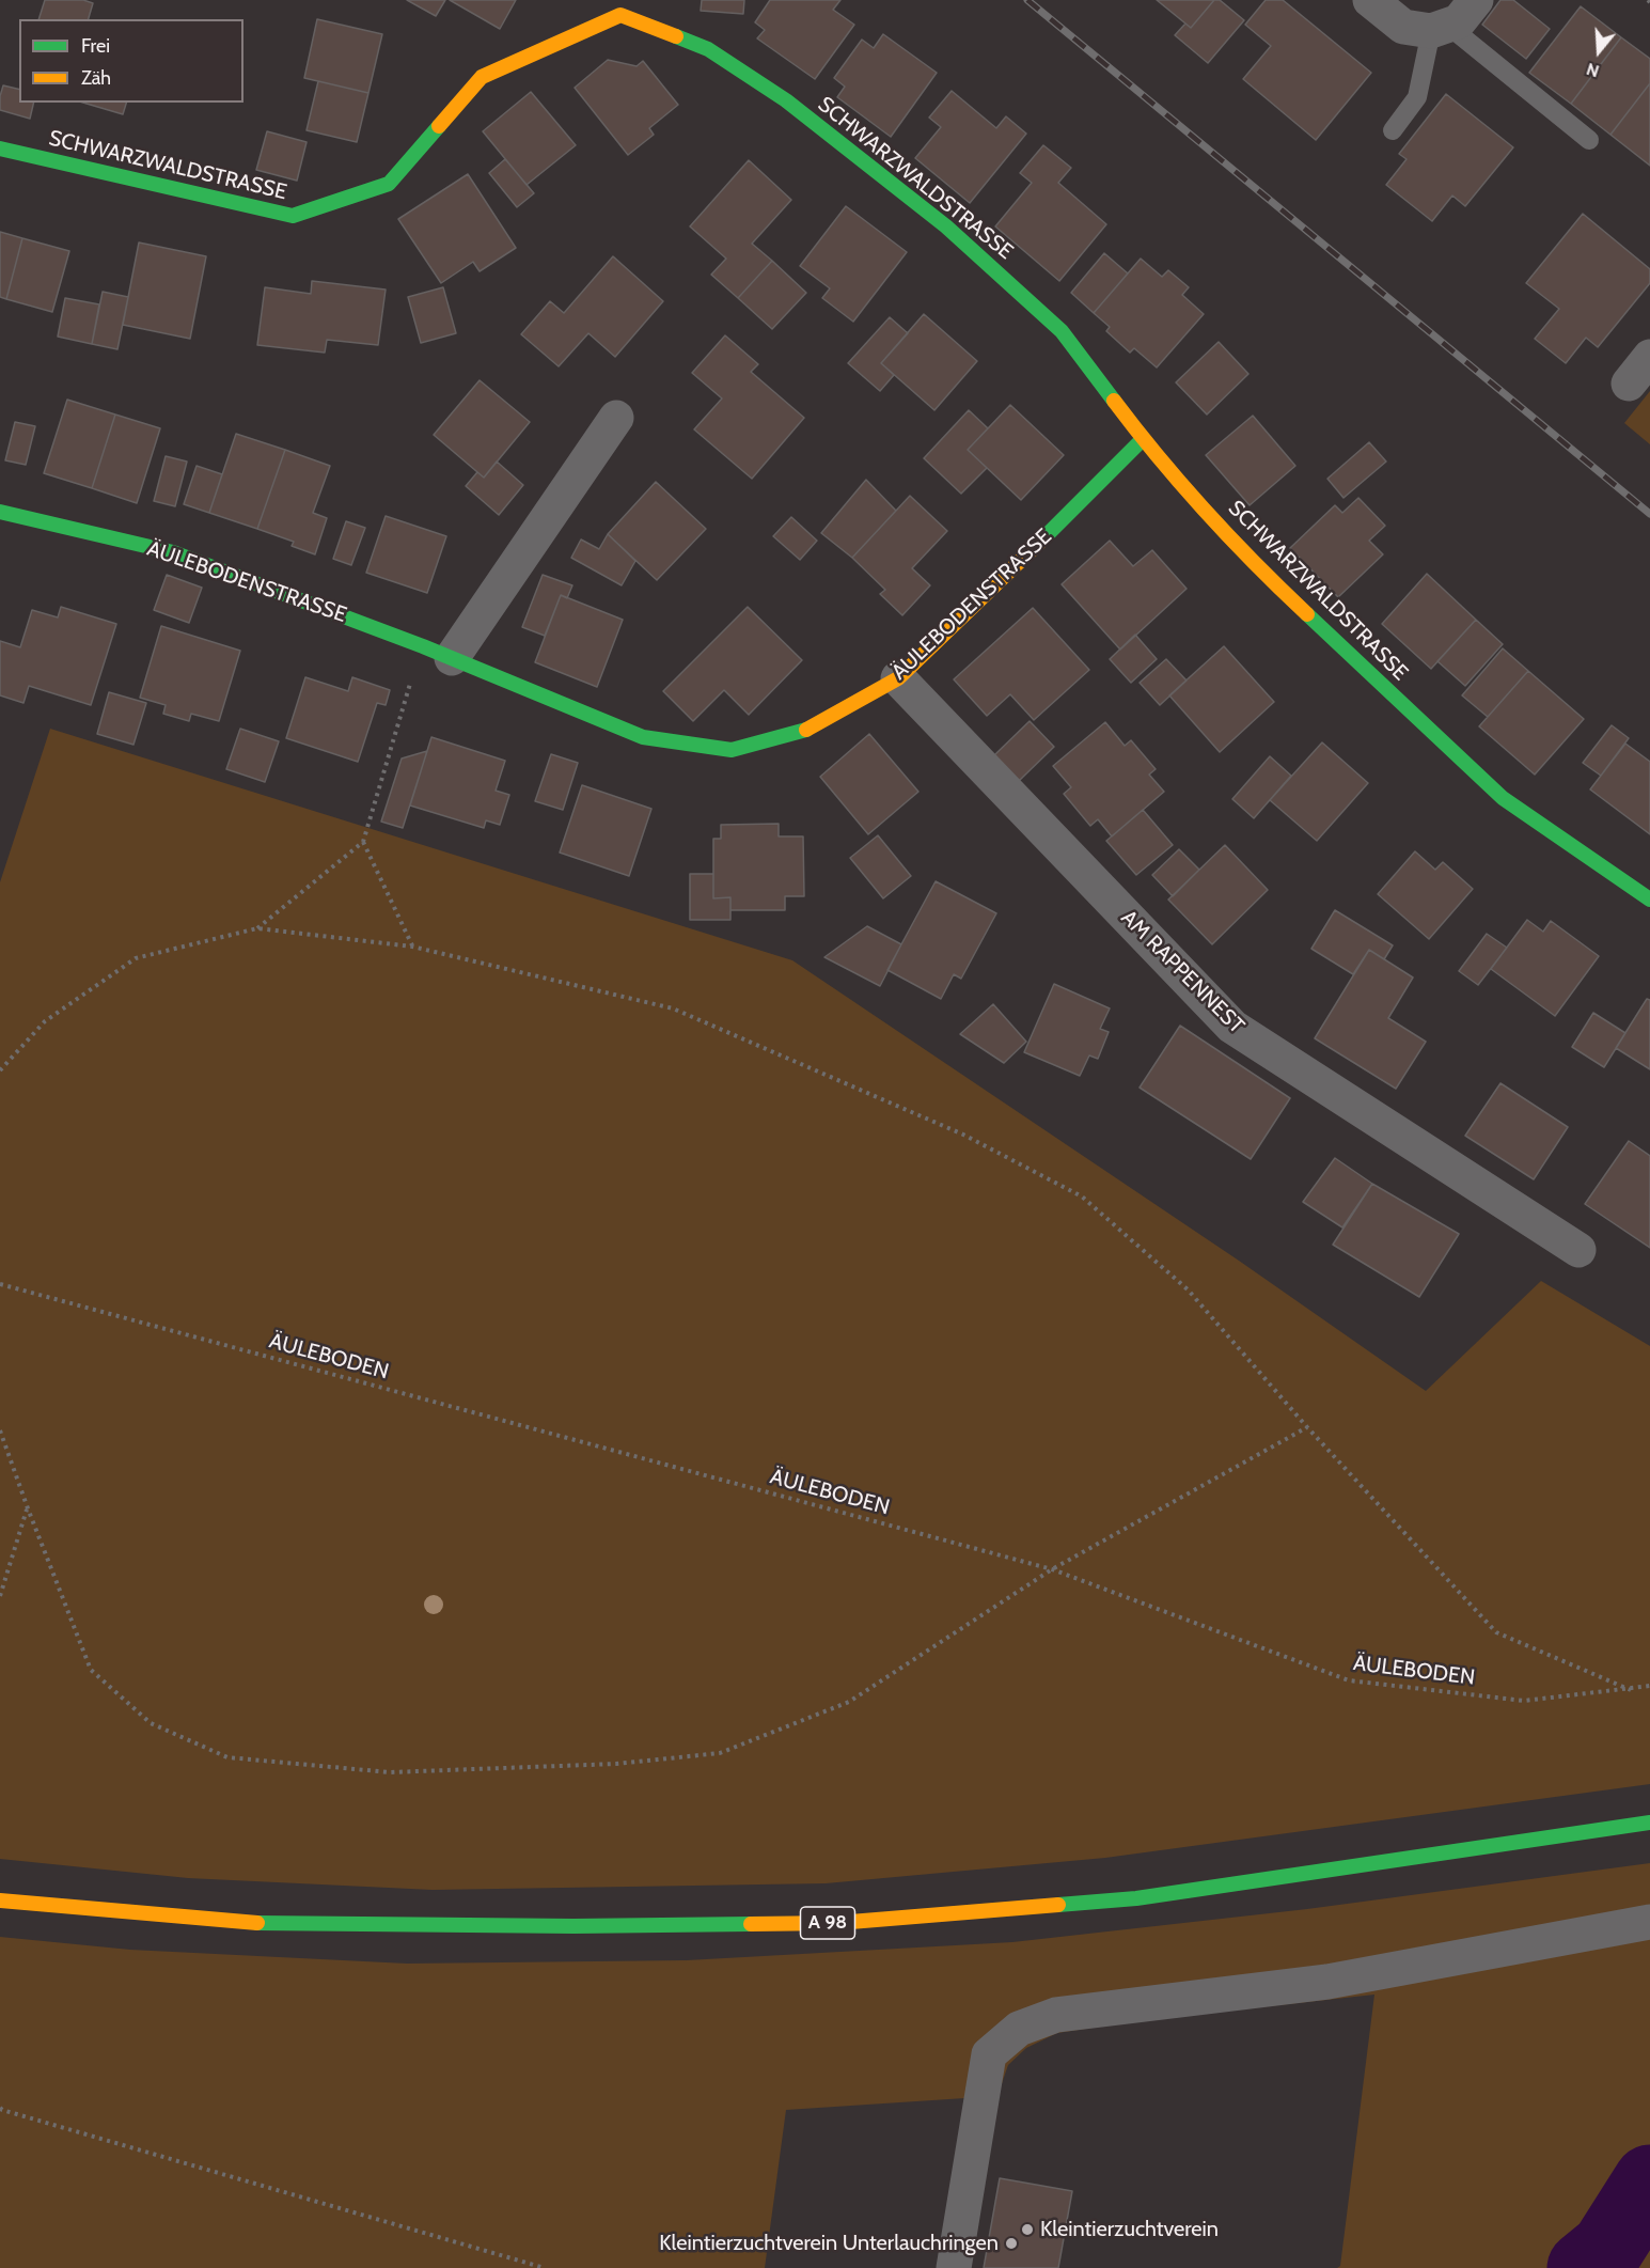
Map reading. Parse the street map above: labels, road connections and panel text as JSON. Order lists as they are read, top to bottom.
{
  "streets": {
    "main road": ["SCHWARZWALDSTRASSE", "ÄULEBODENSTRASSE", "A 98"],
    "street": ["AM RAPPENNEST"],
    "path": ["ÄULEBODEN"]
  },
  "crossings": [
    ["SCHWARZWALDSTRASSE", "ÄULEBODENSTRASSE"],
    ["ÄULEBODENSTRASSE", "AM RAPPENNEST"]
  ],
  "places": ["Kleintierzuchtverein", "Kleintierzuchtverein Unterlauchringen"],
  "legend": ["Frei", "Zäh"],
  "north": "bottom"
}
